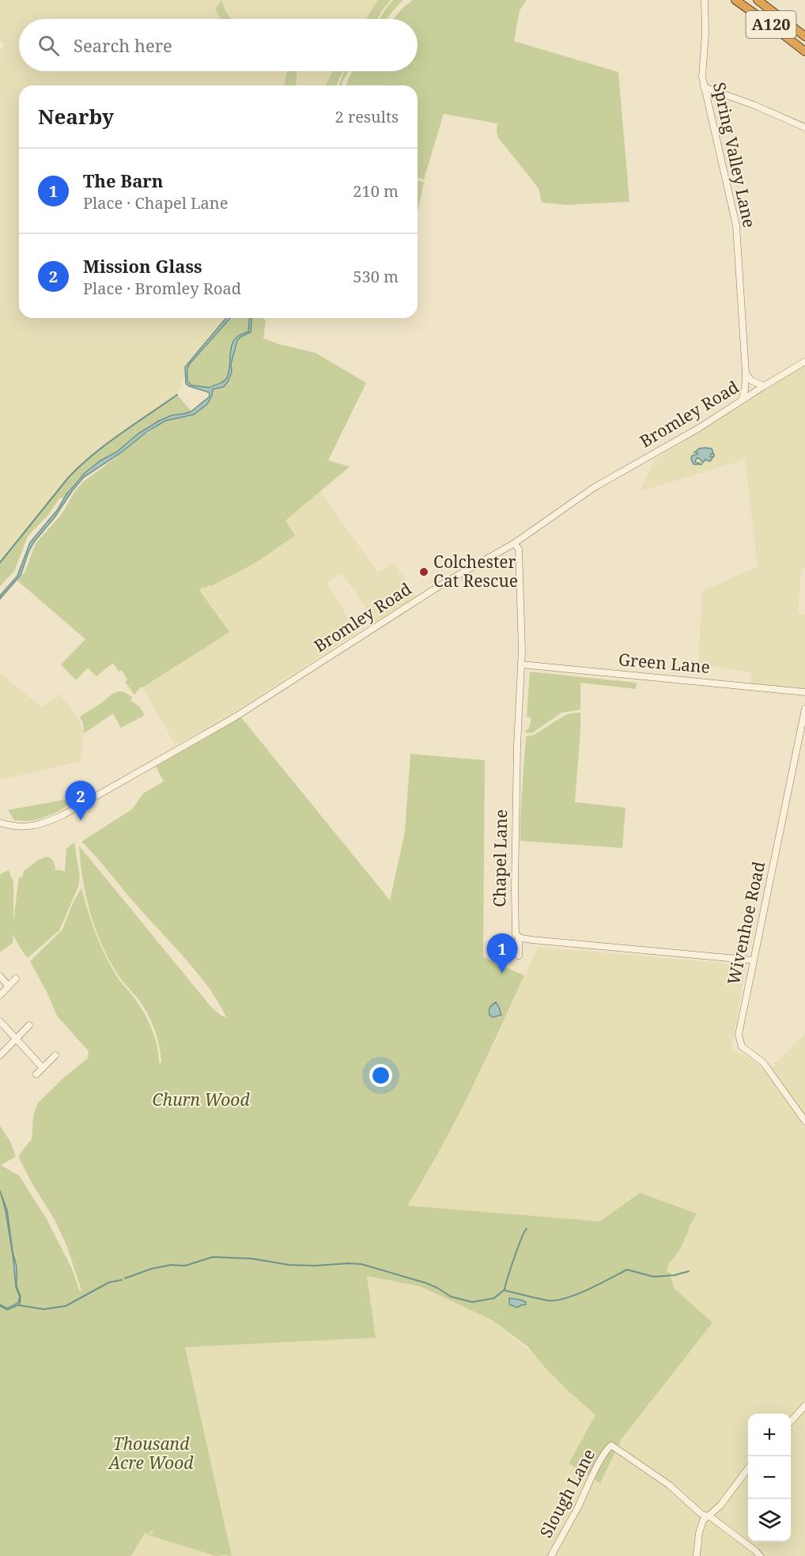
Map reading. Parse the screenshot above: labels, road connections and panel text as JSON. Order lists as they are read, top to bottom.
{
  "streets": {
    "highway": ["A120"],
    "street": [
      "Spring Valley Lane",
      "Bromley Road",
      "Green Lane",
      "Chapel Lane",
      "Wivenhoe Road",
      "Slough Lane"
    ]
  },
  "crossings": [
    ["Spring Valley Lane", "Bromley Road"],
    ["Bromley Road", "Chapel Lane"],
    ["Green Lane", "Chapel Lane"]
  ],
  "parks": ["Churn Wood", "Thousand Acre Wood"],
  "places": ["Colchester Cat Rescue"],
  "page": {
    "search": "Search here",
    "heading": ["Nearby", "2 results"],
    "list": [
      {
        "mark": "1",
        "name": "The Barn",
        "note": "Place · Chapel Lane",
        "value": "210 m"
      },
      {
        "mark": "2",
        "name": "Mission Glass",
        "note": "Place · Bromley Road",
        "value": "530 m"
      }
    ],
    "pins": ["2", "1"],
    "map_buttons": ["+", "−"]
  }
}
